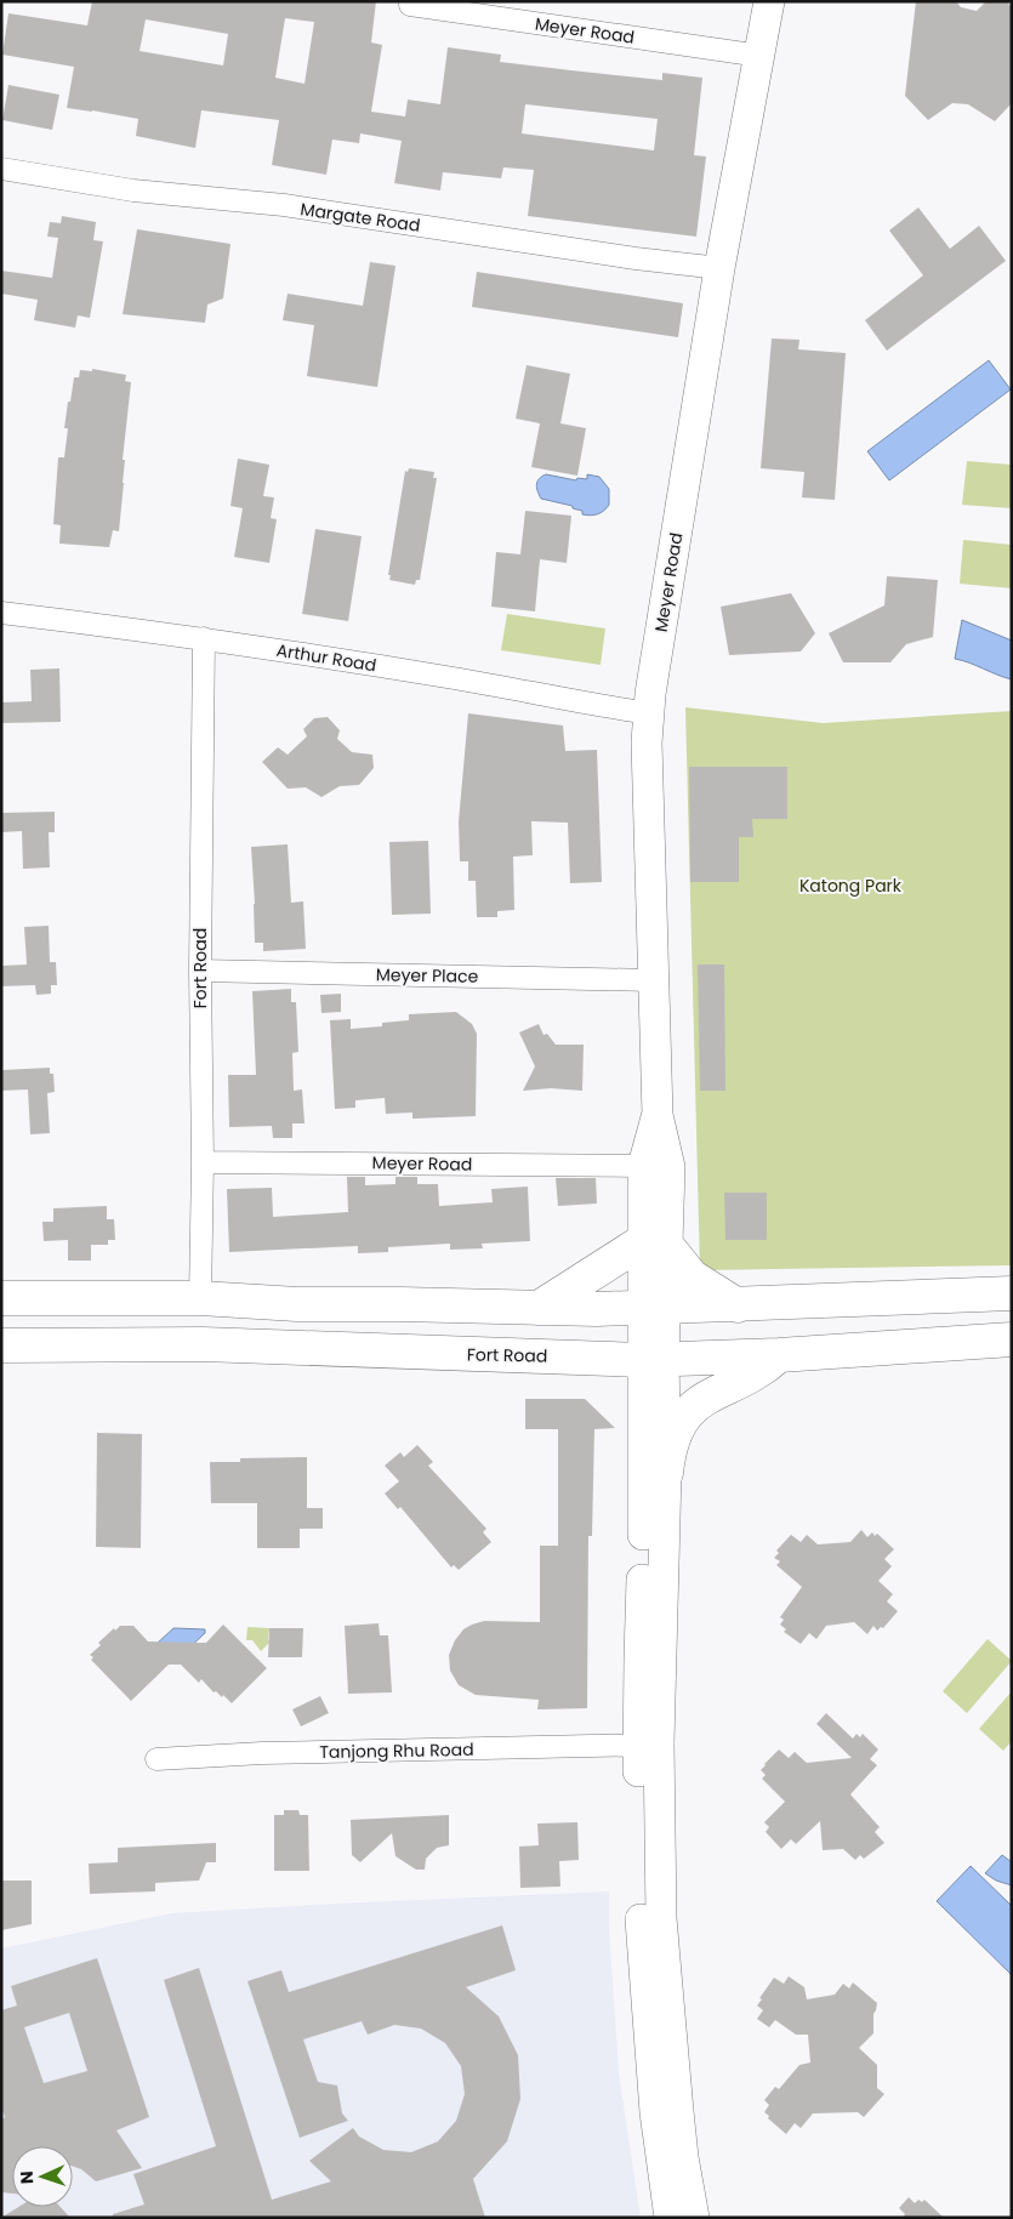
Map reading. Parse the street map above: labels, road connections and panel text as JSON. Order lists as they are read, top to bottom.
{
  "streets": {
    "main road": ["Fort Road"],
    "street": [
      "Meyer Road",
      "Margate Road",
      "Arthur Road",
      "Meyer Place",
      "Tanjong Rhu Road"
    ]
  },
  "crossings": [
    ["Meyer Road", "Margate Road"],
    ["Meyer Road", "Arthur Road"],
    ["Meyer Road", "Fort Road"],
    ["Meyer Road", "Meyer Place"],
    ["Arthur Road", "Fort Road"],
    ["Fort Road", "Meyer Place"]
  ],
  "parks": ["Katong Park"],
  "north": "left"
}
